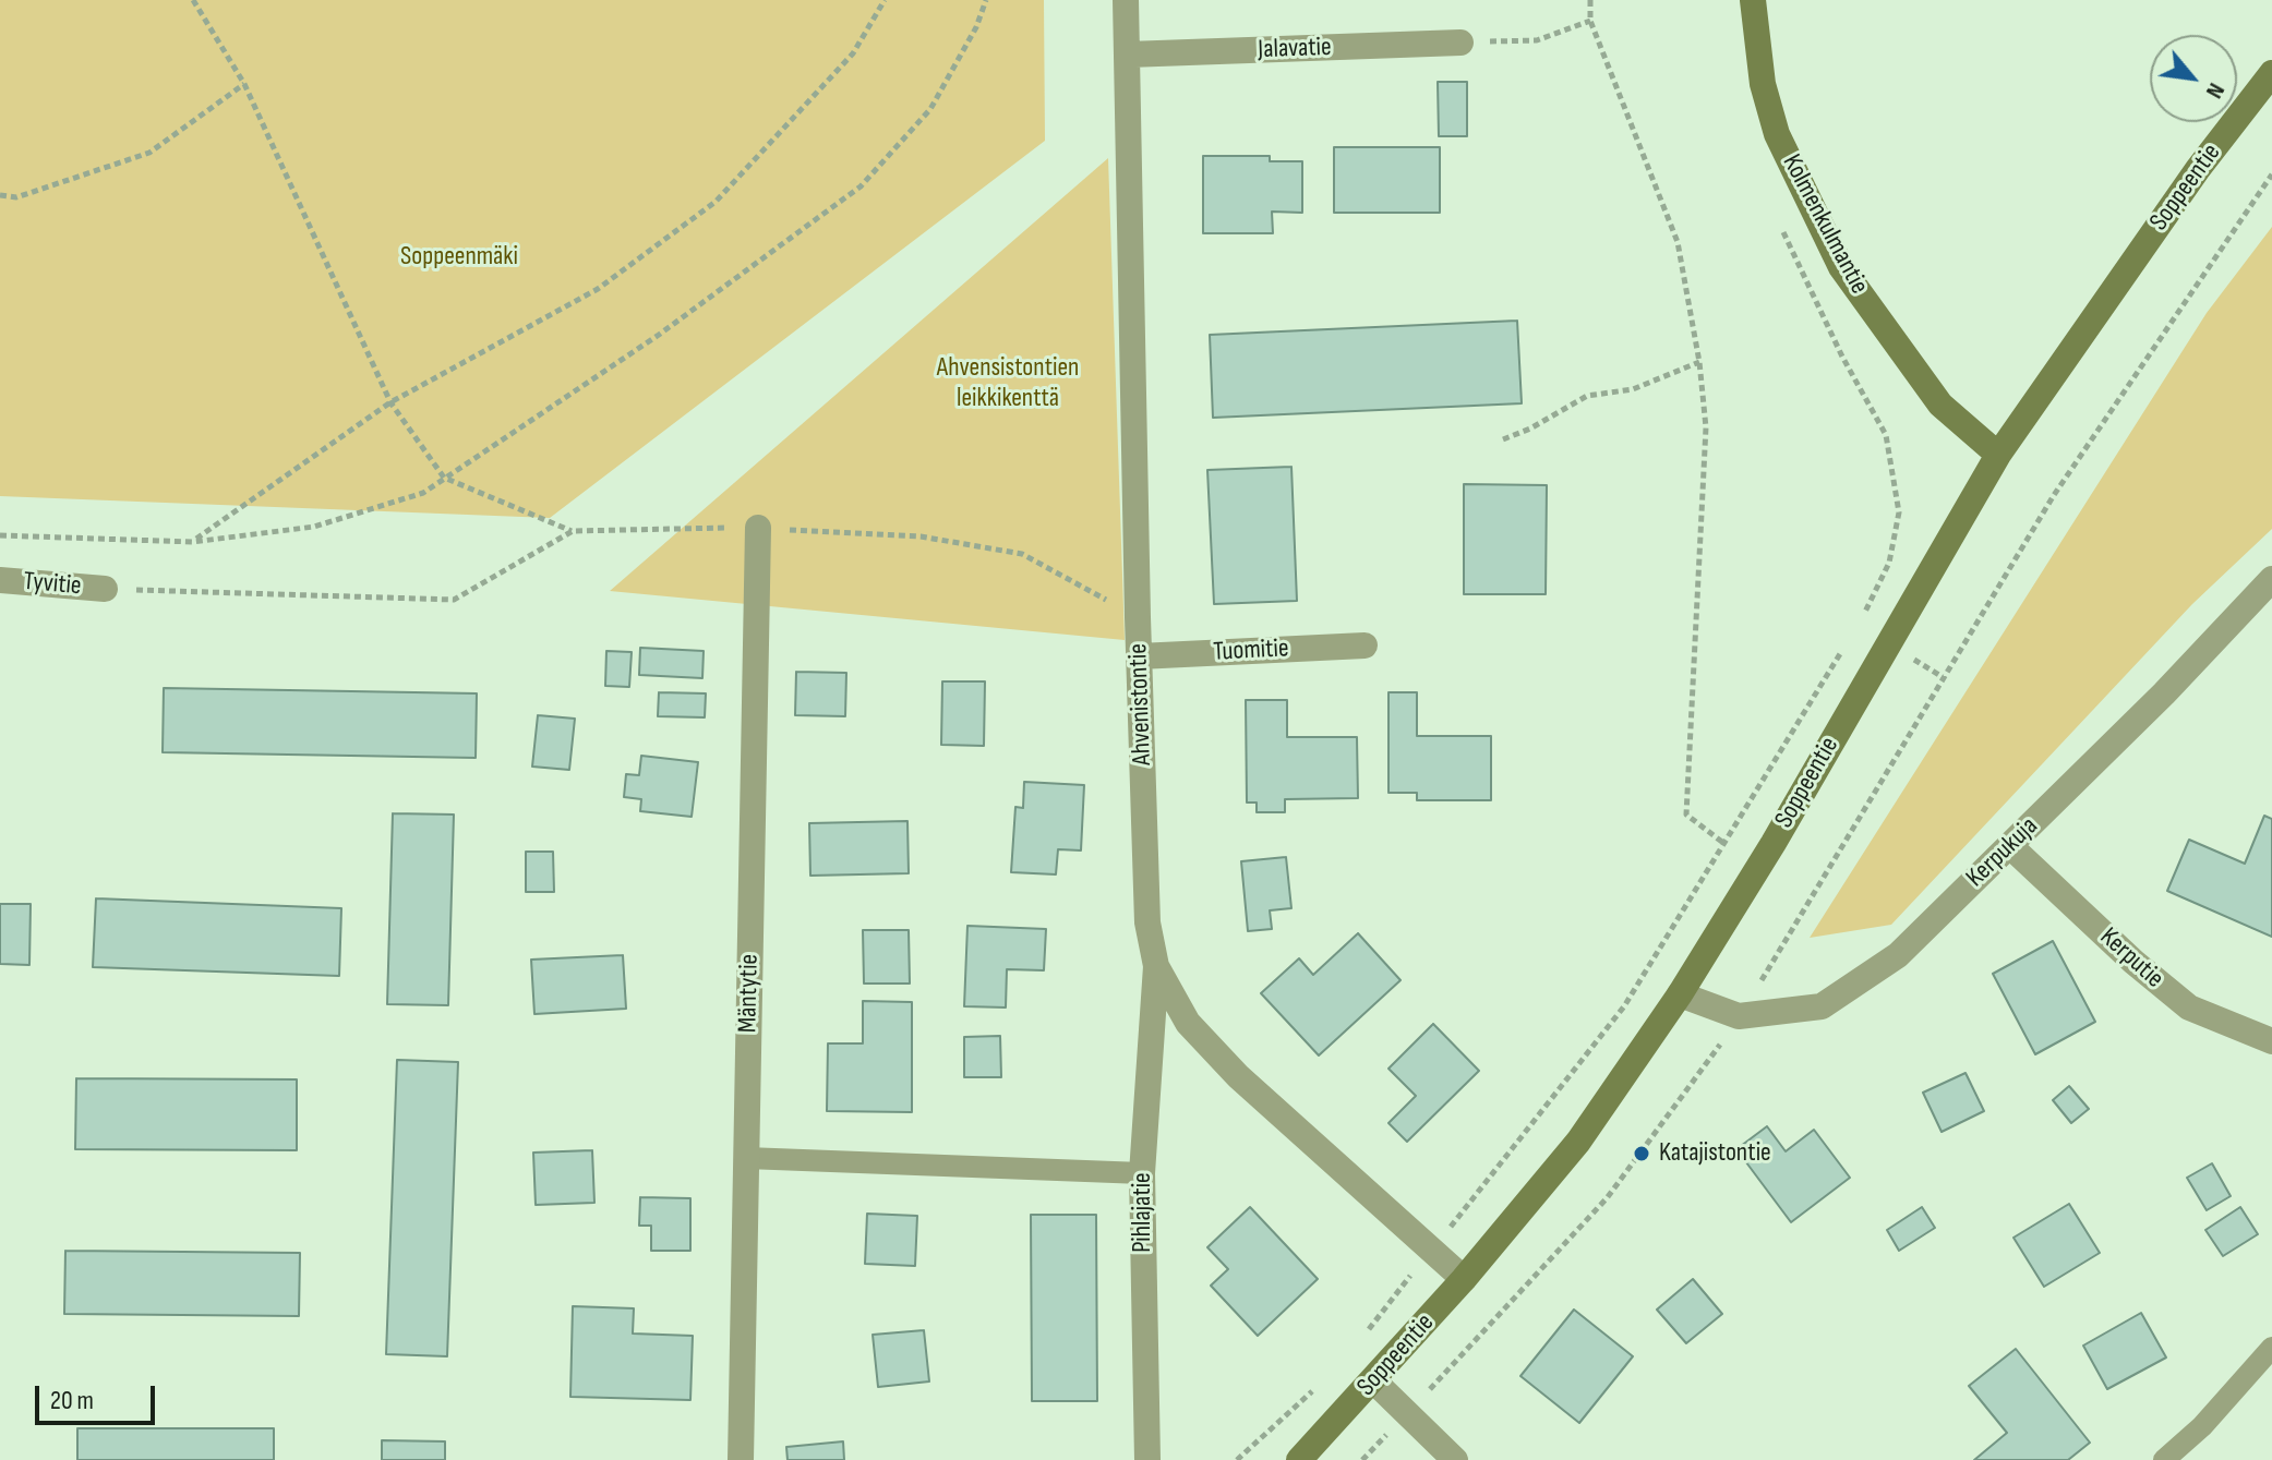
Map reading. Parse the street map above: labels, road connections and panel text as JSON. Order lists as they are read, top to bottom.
{
  "streets": {
    "main road": ["Soppeentie", "Kolmenkulmantie"],
    "street": [
      "Jalavatie",
      "Tyvitie",
      "Tuomitie",
      "Ahvenistontie",
      "Kerpukuja",
      "Kerputie",
      "Mäntytie",
      "Pihlajatie"
    ]
  },
  "crossings": [
    ["Jalavatie", "Ahvenistontie"],
    ["Soppeentie", "Kolmenkulmantie"],
    ["Soppeentie", "Ahvenistontie"],
    ["Soppeentie", "Kerpukuja"],
    ["Tuomitie", "Ahvenistontie"],
    ["Ahvenistontie", "Pihlajatie"],
    ["Kerpukuja", "Kerputie"]
  ],
  "parks": ["Soppeenmäki", "Ahvensistontien leikkikenttä"],
  "places": ["Katajistontie"],
  "scale_bar": "20 m",
  "north": "bottom right"
}
